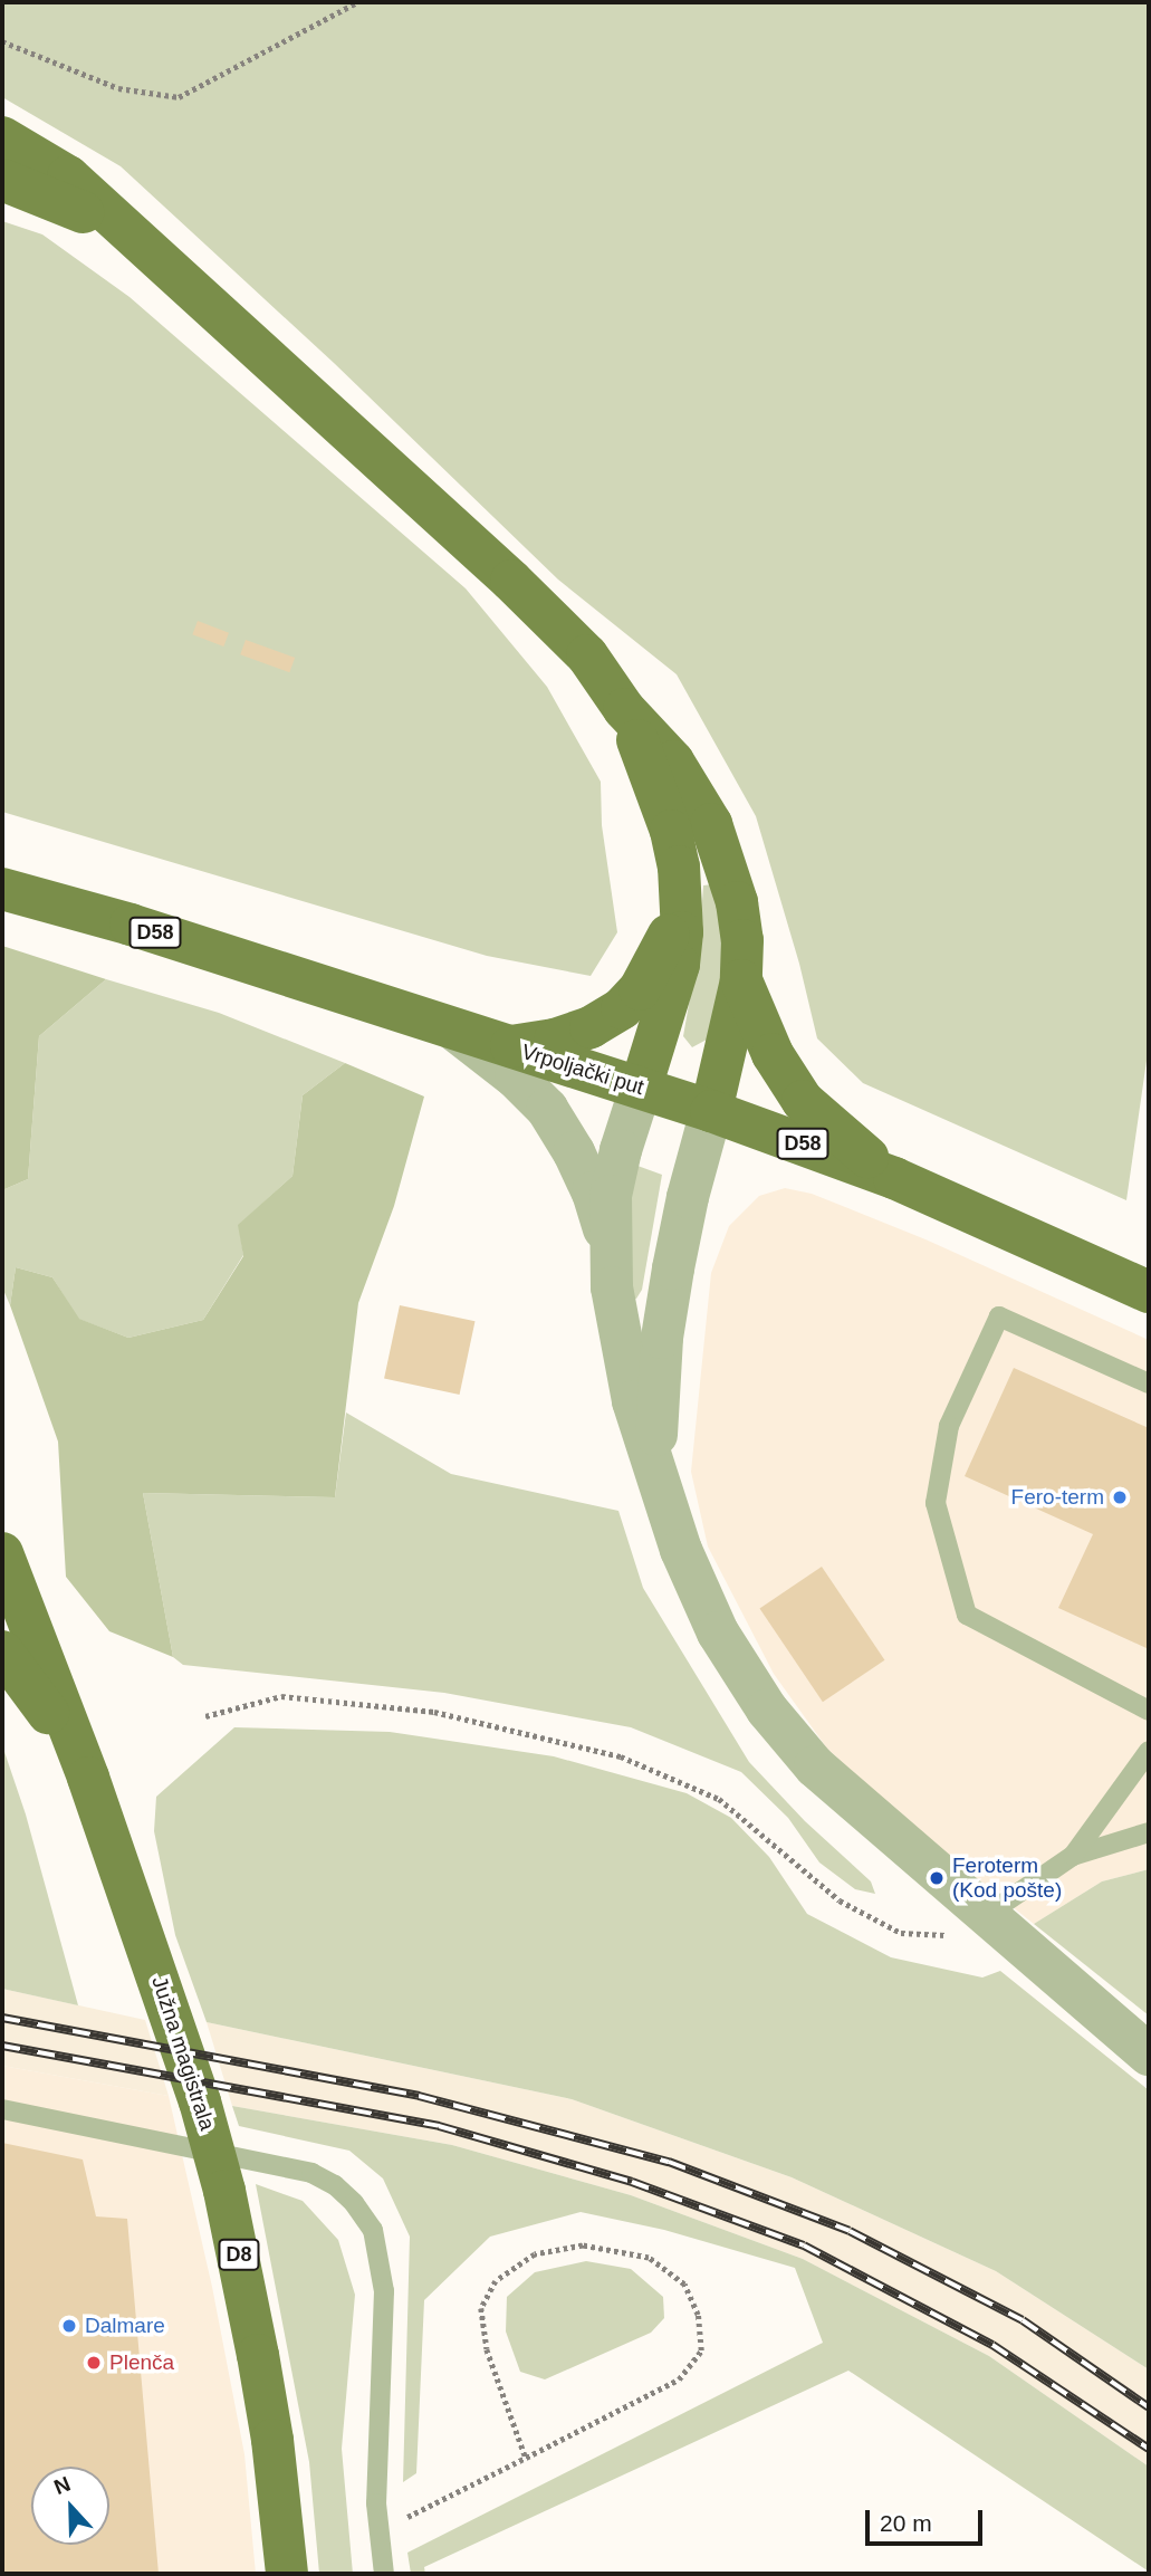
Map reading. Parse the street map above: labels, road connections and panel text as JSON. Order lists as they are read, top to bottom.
{
  "streets": {
    "main road": [
      "D58",
      "Vrpoljački put",
      "Južna magistrala",
      "D8"
    ]
  },
  "places": [
    "Fero-term",
    "Feroterm (Kod pošte)",
    "Dalmare",
    "Plenča"
  ],
  "scale_bar": "20 m",
  "north": "top"
}
